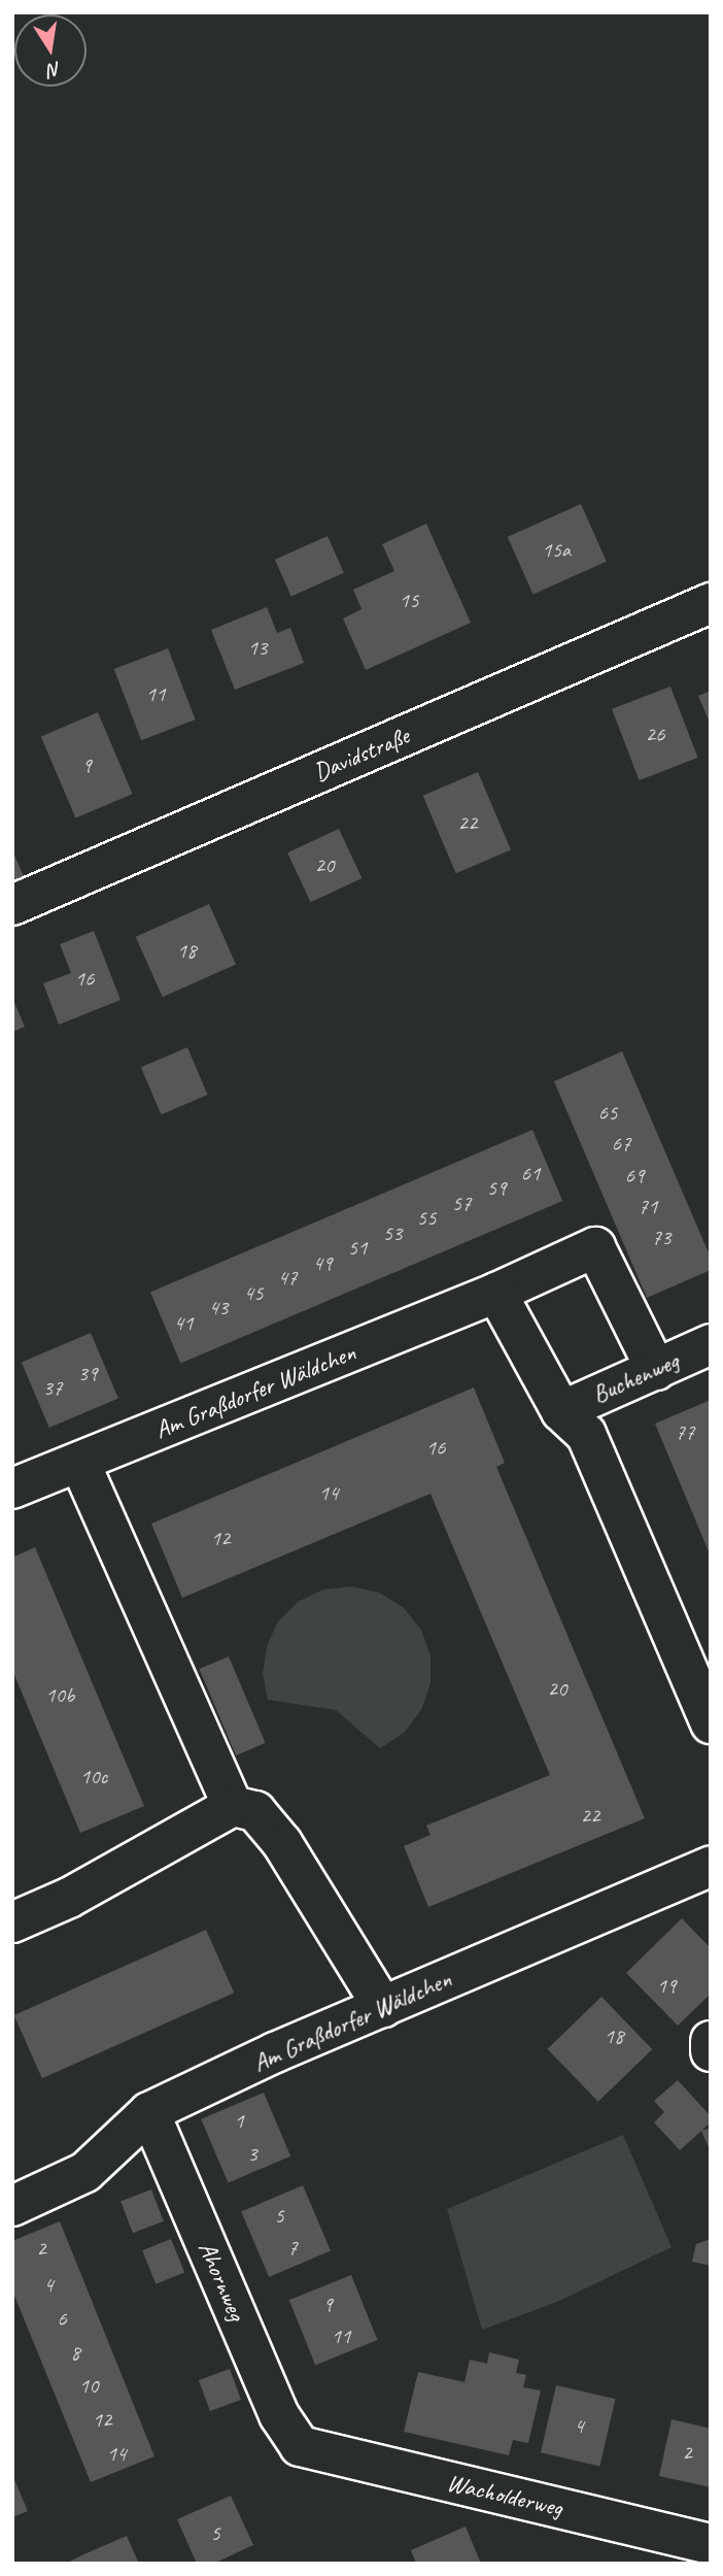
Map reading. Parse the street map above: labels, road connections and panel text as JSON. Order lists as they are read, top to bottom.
{
  "streets": {
    "street": [
      "Davidstraße",
      "Buchenweg",
      "Am Graßdorfer Wäldchen",
      "Ahornweg",
      "Wacholderweg"
    ]
  },
  "crossings": [
    ["Buchenweg", "Am Graßdorfer Wäldchen"],
    ["Am Graßdorfer Wäldchen", "Ahornweg"],
    ["Ahornweg", "Wacholderweg"]
  ],
  "house_numbers": [
    "15a",
    "15",
    "13",
    "11",
    "26",
    "9",
    "22",
    "20",
    "18",
    "16",
    "65",
    "67",
    "61",
    "69",
    "59",
    "57",
    "71",
    "55",
    "53",
    "73",
    "51",
    "49",
    "47",
    "45",
    "43",
    "41",
    "39",
    "37",
    "77",
    "16",
    "14",
    "12",
    "20",
    "10b",
    "10c",
    "22",
    "19",
    "18",
    "1",
    "3",
    "5",
    "7",
    "2",
    "4",
    "9",
    "6",
    "11",
    "8",
    "10",
    "12",
    "4",
    "2",
    "14",
    "5"
  ],
  "north": "bottom"
}
